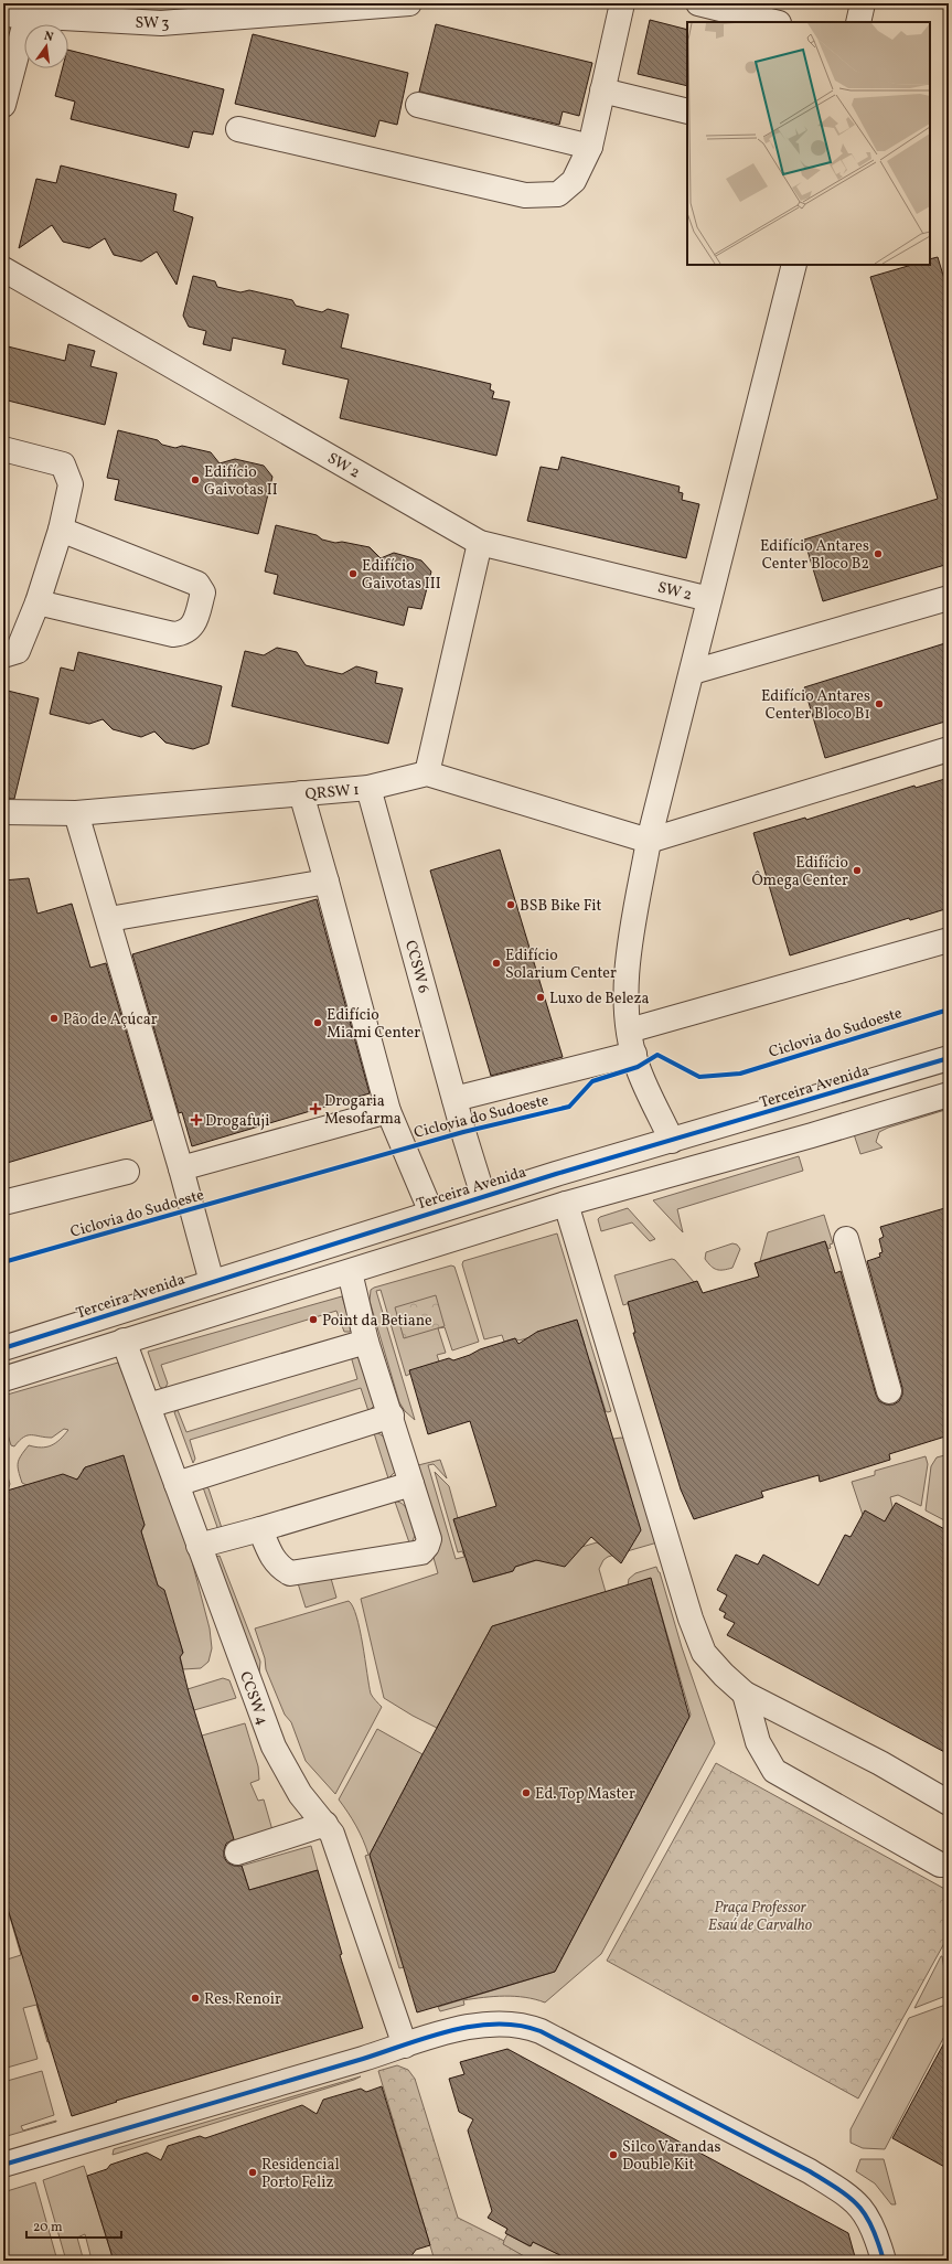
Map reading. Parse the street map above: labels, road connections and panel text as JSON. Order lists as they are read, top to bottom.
{
  "streets": {
    "street": [
      "SW 3",
      "SW 2",
      "QRSW 1",
      "CCSW 6",
      "Terceira Avenida",
      "CCSW 4"
    ],
    "cycle path": ["Ciclovia do Sudoeste"]
  },
  "crossings": [
    ["QRSW 1", "CCSW 6"],
    ["CCSW 6", "Terceira Avenida"]
  ],
  "parks": ["Praça Professor Esaú de Carvalho"],
  "places": {
    "other": [
      "Edifício Gaivotas II",
      "Edifício Antares Center Bloco B2",
      "Edifício Gaivotas III",
      "Edifício Antares Center Bloco B1",
      "Edifício Ômega Center",
      "BSB Bike Fit",
      "Edifício Solarium Center",
      "Luxo de Beleza",
      "Pão de Açúcar",
      "Edifício Miami Center",
      "Point da Betiane",
      "Ed. Top Master",
      "Res. Renoir",
      "Silco Varandas Double Kit",
      "Residencial Porto Feliz"
    ],
    "health": ["Drogaria Mesofarma", "Drogafuji"]
  },
  "scale_bar": "20 m",
  "north": "top"
}
